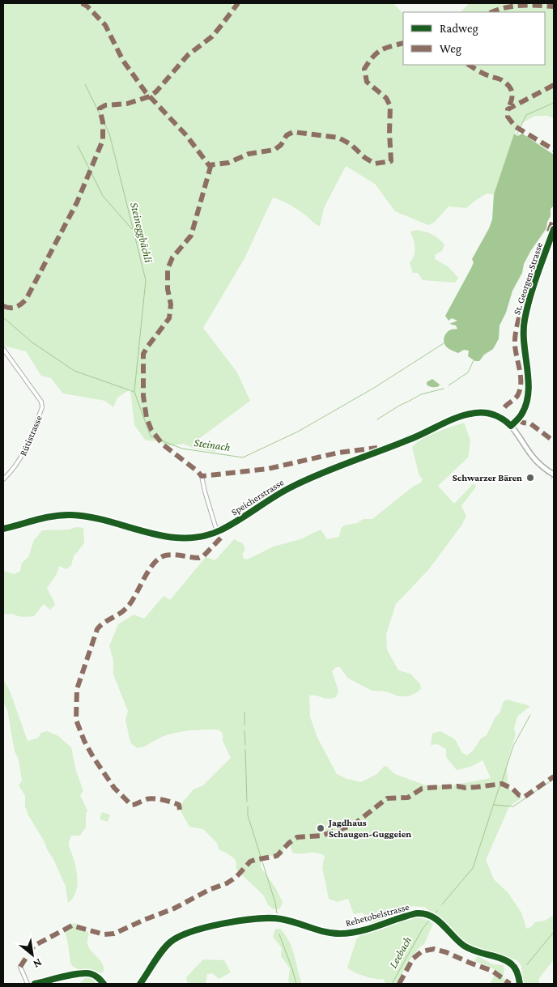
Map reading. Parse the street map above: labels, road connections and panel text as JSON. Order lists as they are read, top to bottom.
{
  "streets": {
    "main road": ["Speicherstrasse"],
    "street": ["St. Georgen-Strasse", "Rütistrasse", "Rehetobelstrasse"]
  },
  "crossings": [
    ["St. Georgen-Strasse", "Speicherstrasse"]
  ],
  "water": ["Steineggbächli", "Steinach", "Leebach"],
  "places": ["Schwarzer Bären", "Jagdhaus Schaugen-Guggeien"],
  "legend": ["Radweg", "Weg"],
  "north": "bottom right"
}
